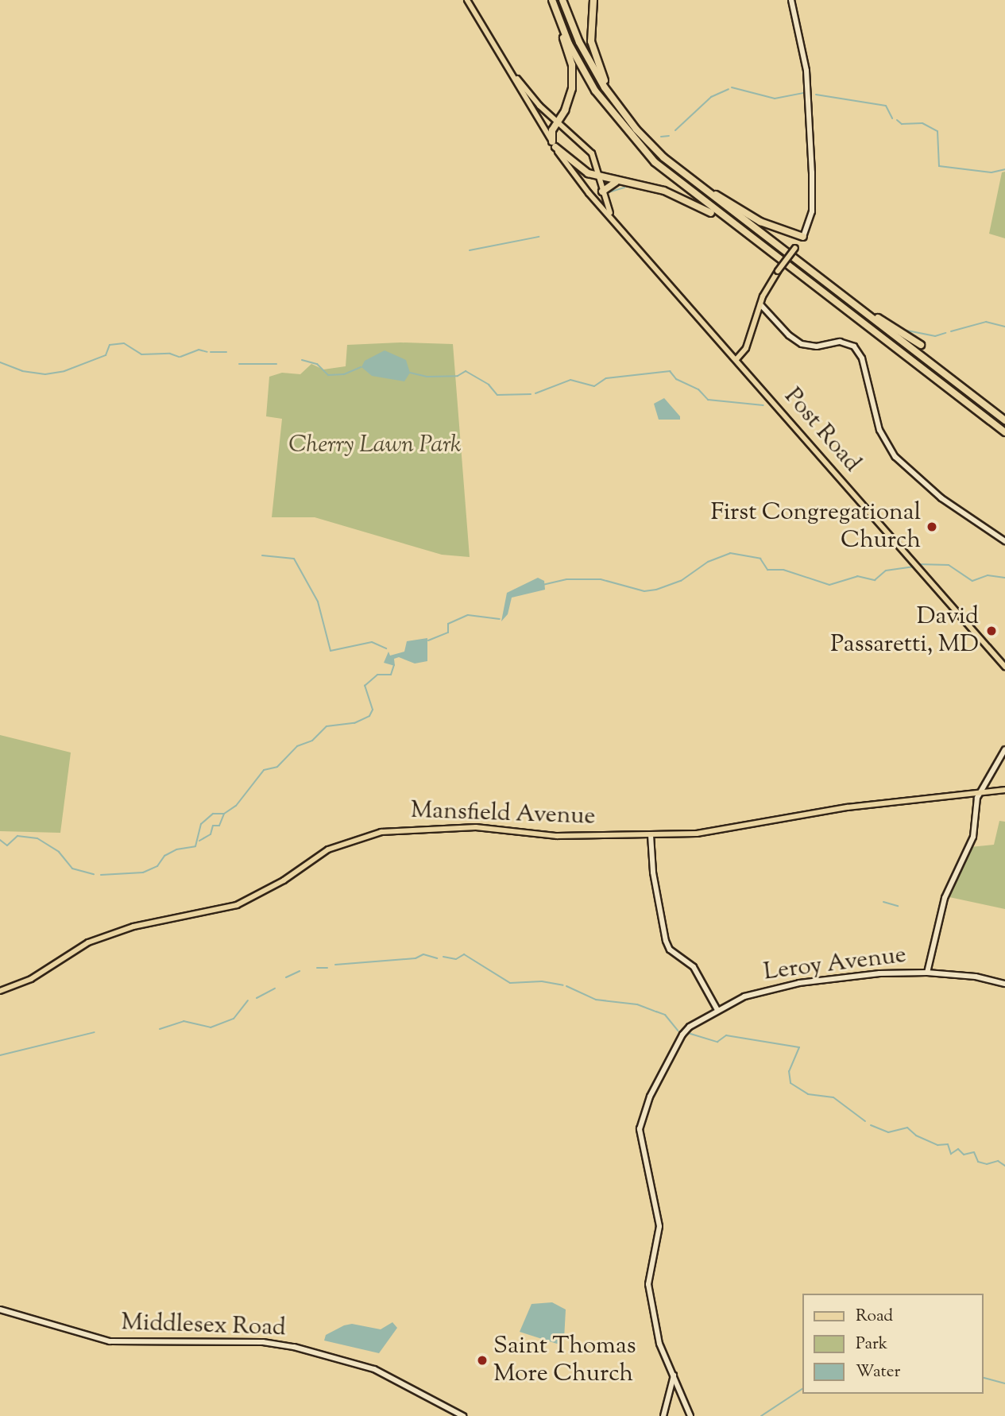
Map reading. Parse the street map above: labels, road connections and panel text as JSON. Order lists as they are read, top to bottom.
{
  "streets": {
    "main road": ["Post Road", "Mansfield Avenue"],
    "street": ["Leroy Avenue", "Middlesex Road"]
  },
  "parks": ["Cherry Lawn Park"],
  "places": ["First Congregational Church", "David Passaretti, MD", "Saint Thomas More Church"],
  "legend": ["Road", "Park", "Water"]
}
